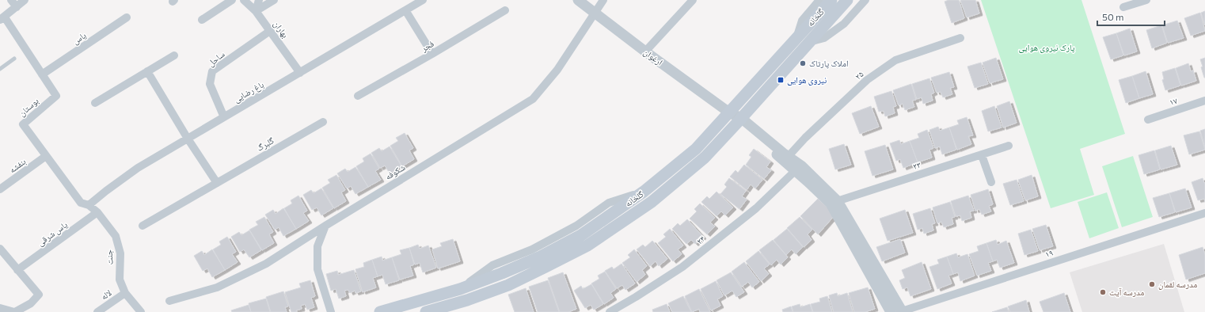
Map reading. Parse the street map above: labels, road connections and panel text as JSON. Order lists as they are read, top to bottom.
{
  "streets": {
    "main road": ["گلخانه"],
    "street": [
      "بهاران",
      "یاس",
      "فجر",
      "ارغوان",
      "ساحل",
      "۲۵",
      "باغ رضایی",
      "۱۷",
      "بوستان",
      "گلبرگ",
      "بنفشه",
      "۲۳",
      "شکوفه",
      "یاس شرقی",
      "۲۴",
      "۱۹",
      "جنت",
      "لاله"
    ]
  },
  "crossings": [
    ["گلخانه", "ارغوان"],
    ["بهاران", "ساحل"],
    ["بهاران", "باغ رضایی"],
    ["یاس", "بوستان"],
    ["ارغوان", "شکوفه"],
    ["ساحل", "باغ رضایی"],
    ["باغ رضایی", "بوستان"],
    ["باغ رضایی", "جنت"],
    ["بوستان", "بنفشه"],
    ["بوستان", "جنت"],
    ["یاس شرقی", "جنت"],
    ["جنت", "لاله"]
  ],
  "parks": ["پارک نیروی هوایی"],
  "places": {
    "other": ["املاک پارتاک", "مدرسه لقمان", "مدرسه آیت"],
    "transit": ["نیروی هوایی"]
  },
  "scale_bar": "50 m"
}
